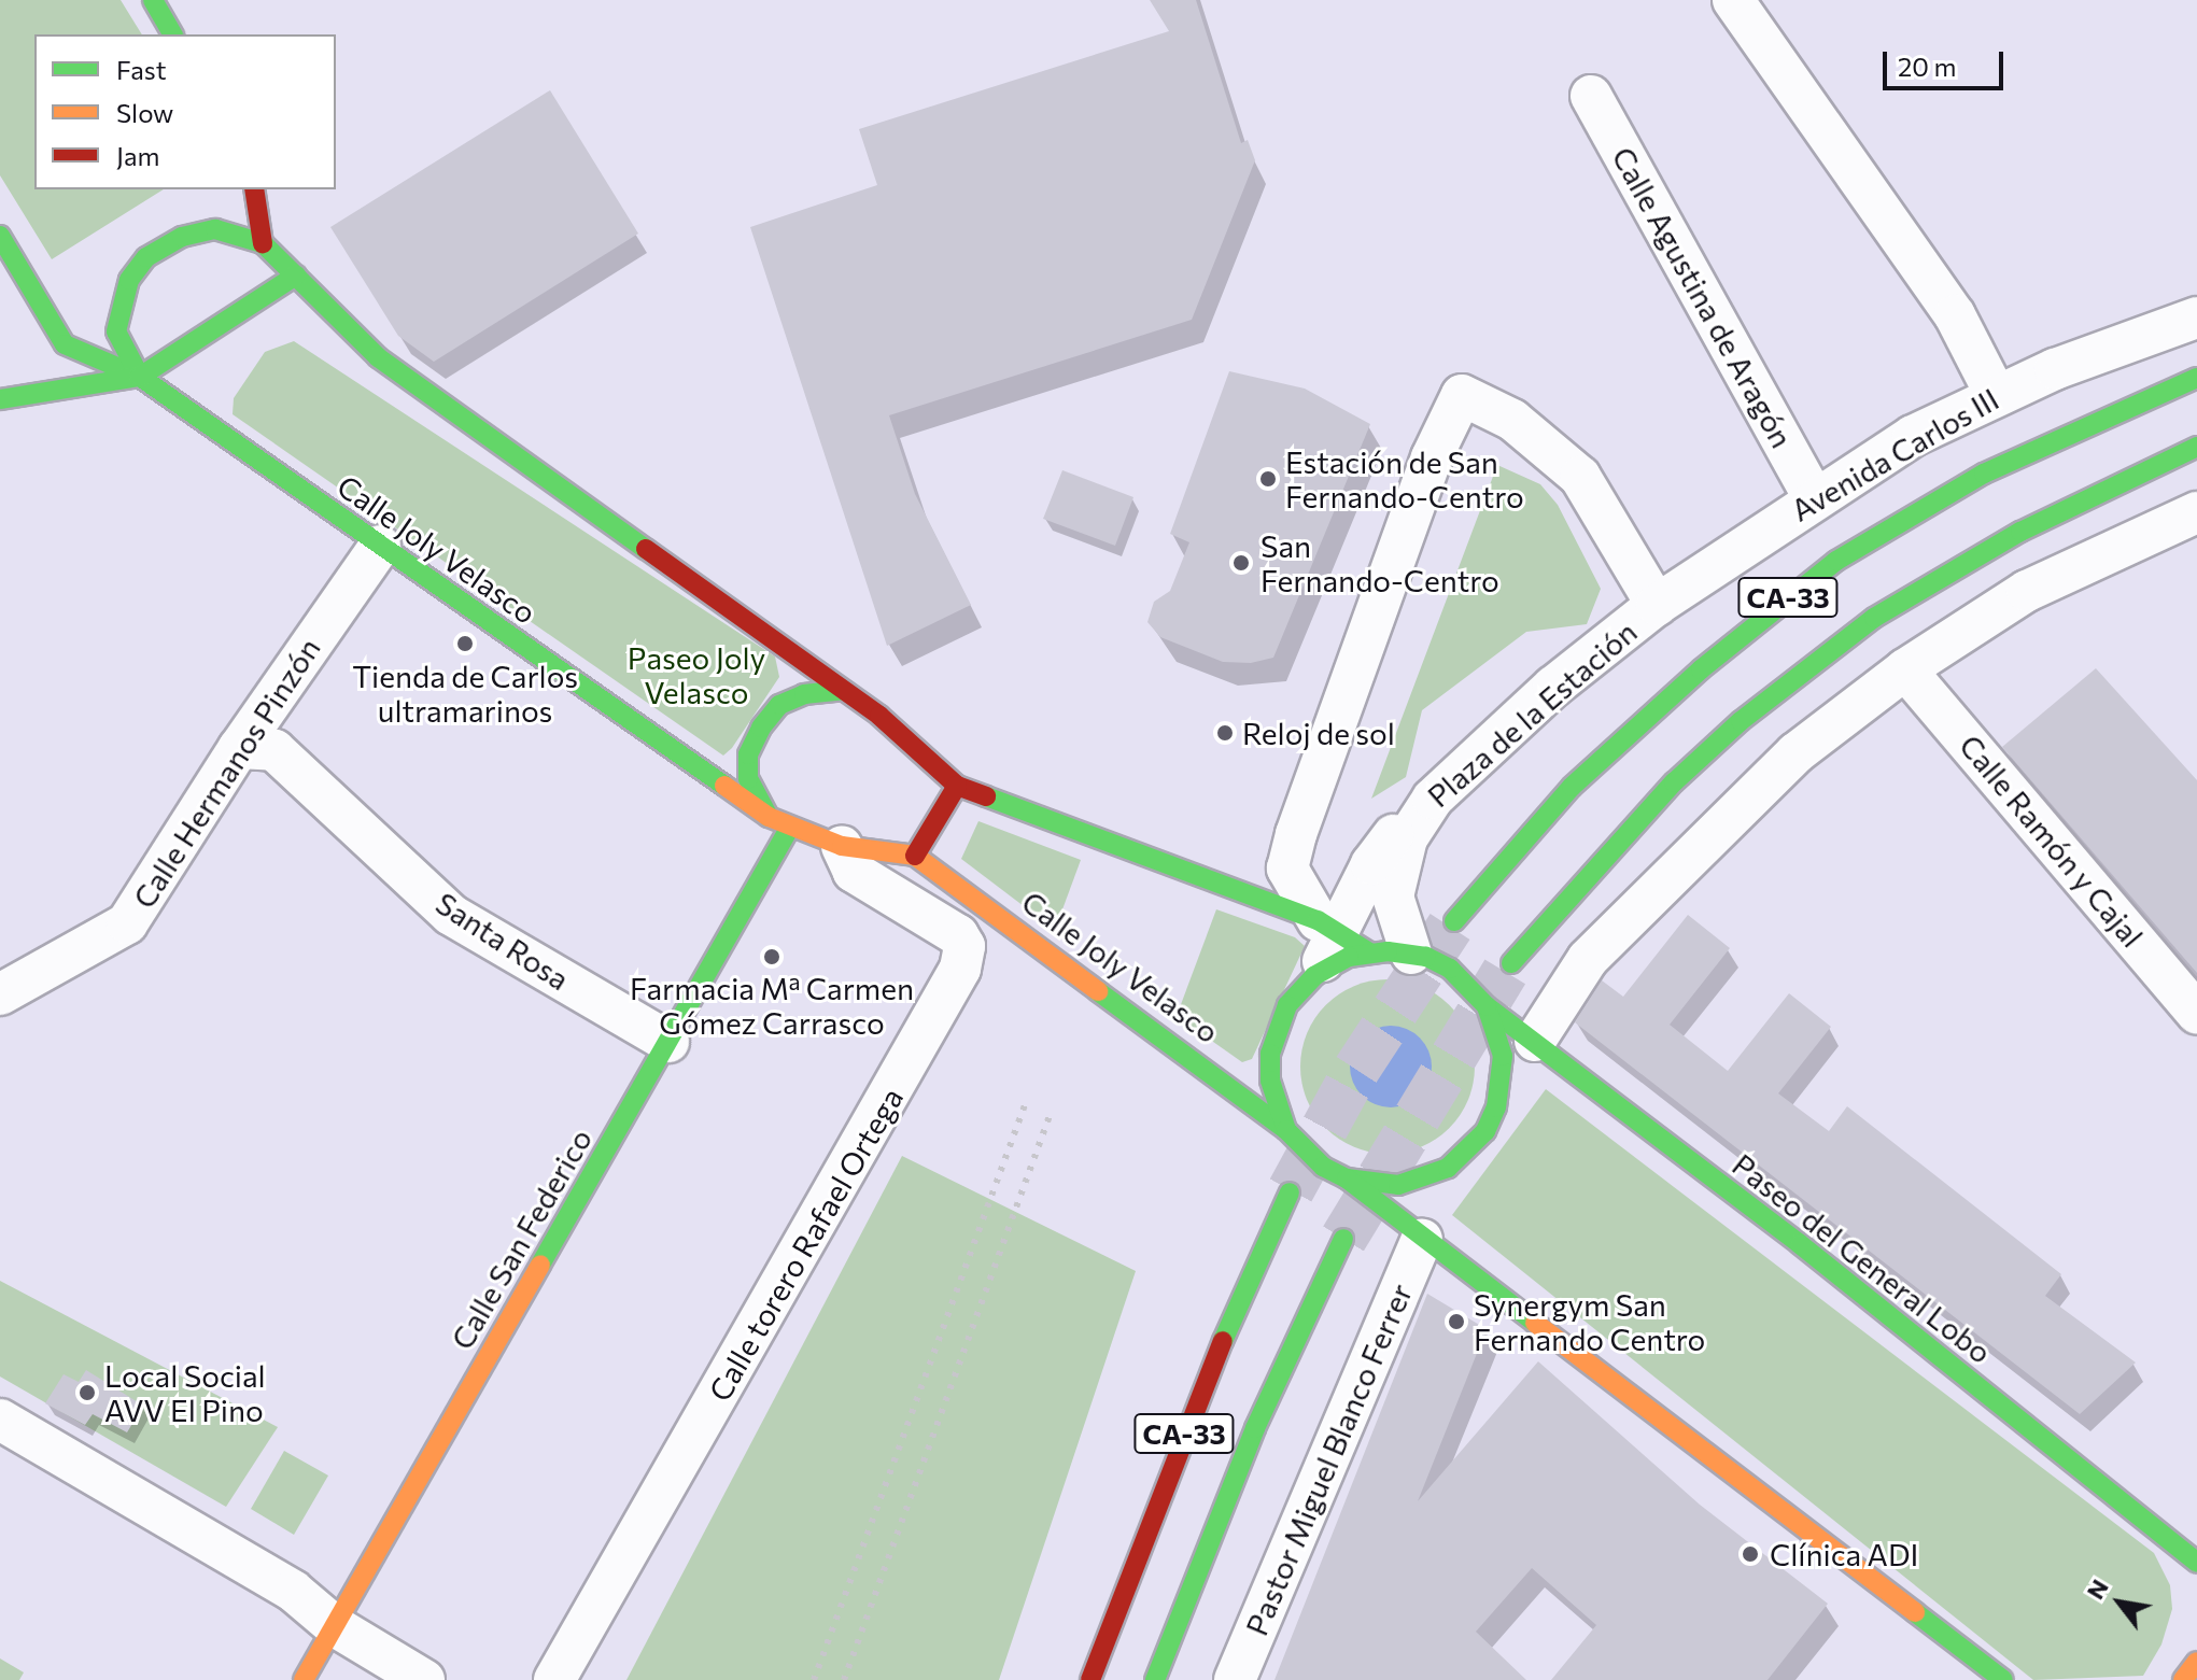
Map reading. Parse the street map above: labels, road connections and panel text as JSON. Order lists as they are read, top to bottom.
{
  "streets": {
    "main road": [
      "Calle Joly Velasco",
      "CA-33",
      "Calle San Federico",
      "Paseo del General Lobo"
    ],
    "street": [
      "Calle Agustina de Aragón",
      "Avenida Carlos III",
      "Plaza de la Estación",
      "Calle Hermanos Pinzón",
      "Calle Ramón y Cajal",
      "Santa Rosa",
      "Calle torero Rafael Ortega",
      "Pastor Miguel Blanco Ferrer"
    ]
  },
  "crossings": [
    ["Calle Agustina de Aragón", "Avenida Carlos III"],
    ["Avenida Carlos III", "Plaza de la Estación"],
    ["Calle Joly Velasco", "Plaza de la Estación"],
    ["Calle Joly Velasco", "Calle Hermanos Pinzón"],
    ["Calle Joly Velasco", "Calle San Federico"],
    ["Calle Joly Velasco", "Calle torero Rafael Ortega"],
    ["Calle Joly Velasco", "Paseo del General Lobo"],
    ["Plaza de la Estación", "Paseo del General Lobo"],
    ["Calle Hermanos Pinzón", "Santa Rosa"],
    ["Santa Rosa", "Calle San Federico"],
    ["Calle San Federico", "Calle torero Rafael Ortega"]
  ],
  "parks": ["Paseo Joly Velasco"],
  "places": [
    "Estación de San Fernando-Centro",
    "San Fernando-Centro",
    "Tienda de Carlos ultramarinos",
    "Reloj de sol",
    "Farmacia Mª Carmen Gómez Carrasco",
    "Synergym San Fernando Centro",
    "Local Social AVV El Pino",
    "Clínica ADI"
  ],
  "legend": ["Fast", "Slow", "Jam"],
  "scale_bar": "20 m",
  "north": "top left"
}
